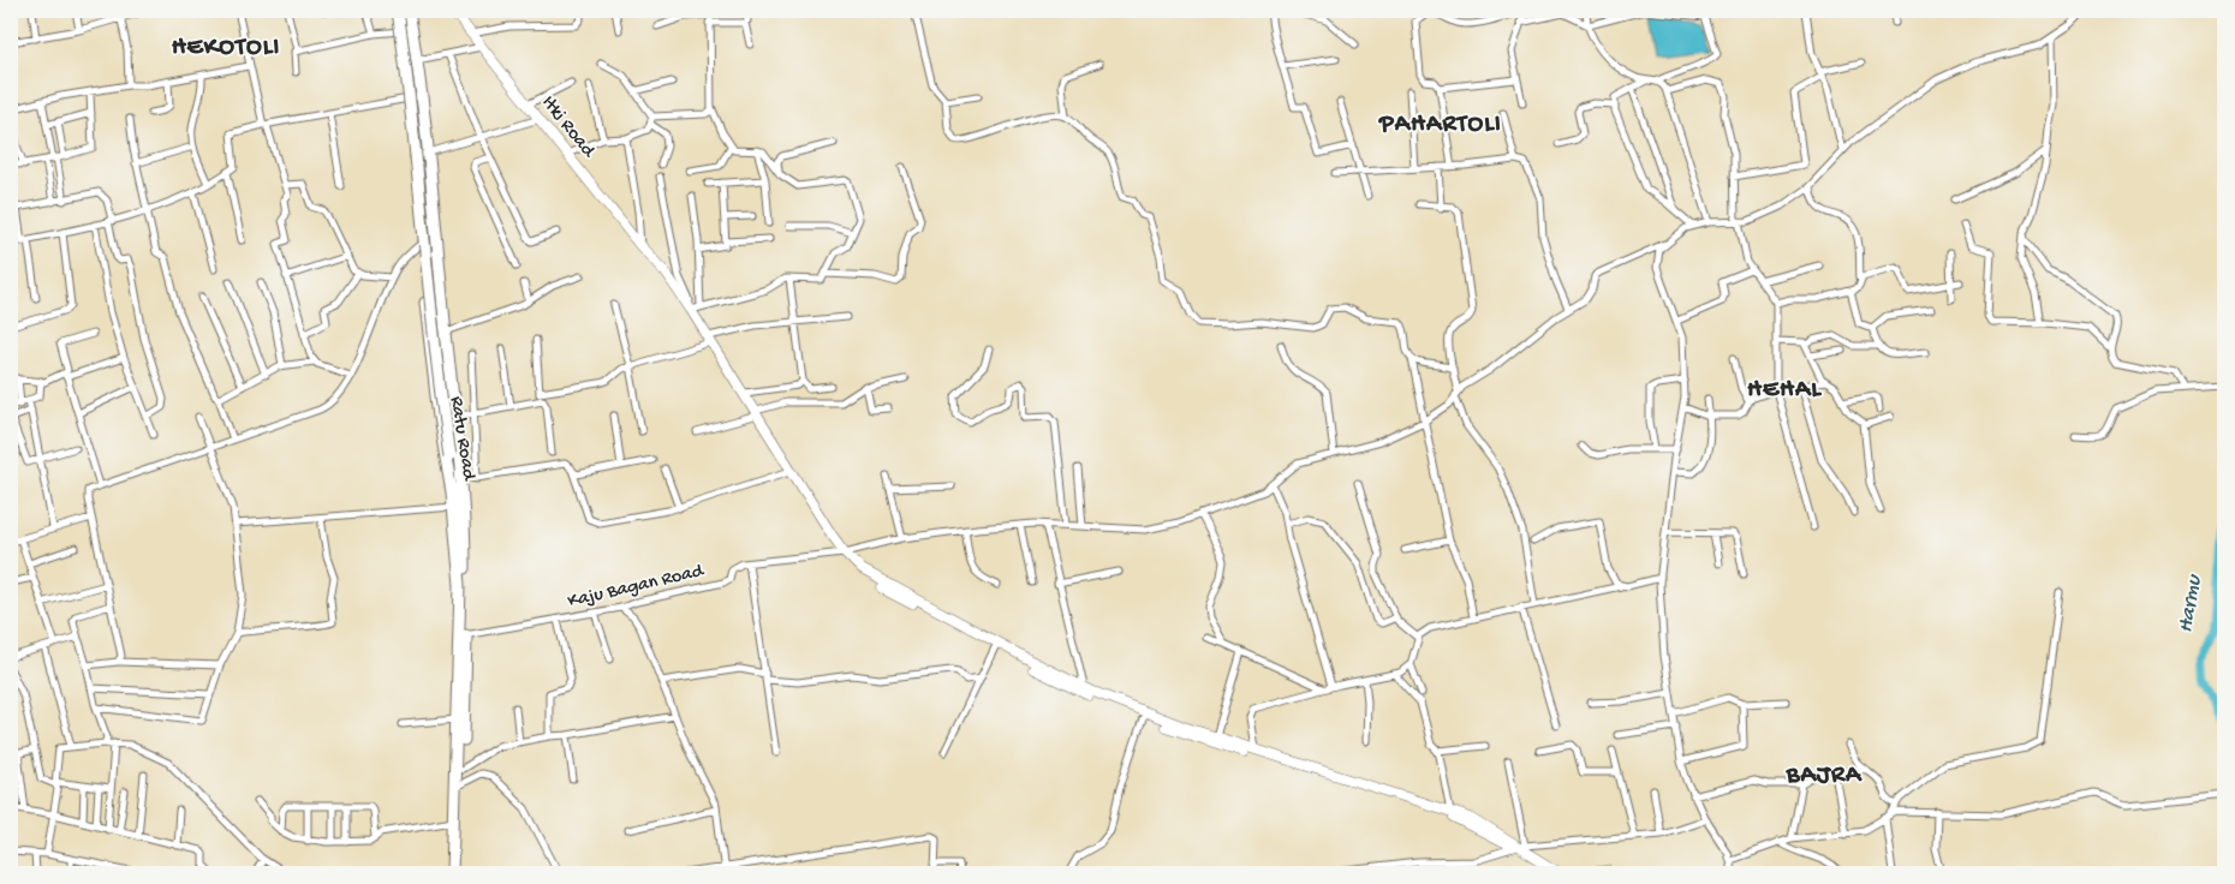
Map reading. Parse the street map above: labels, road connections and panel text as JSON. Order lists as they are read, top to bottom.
{
  "streets": {
    "main road": ["Ratu Road"],
    "street": ["Itki Road", "Kaju Bagan Road"]
  },
  "crossings": [
    ["Ratu Road", "Kaju Bagan Road"]
  ],
  "districts": [
    "HEKOTOLI",
    "PAHARTOLI",
    "HEHAL",
    "BAJRA"
  ],
  "water": ["Harmu"]
}
